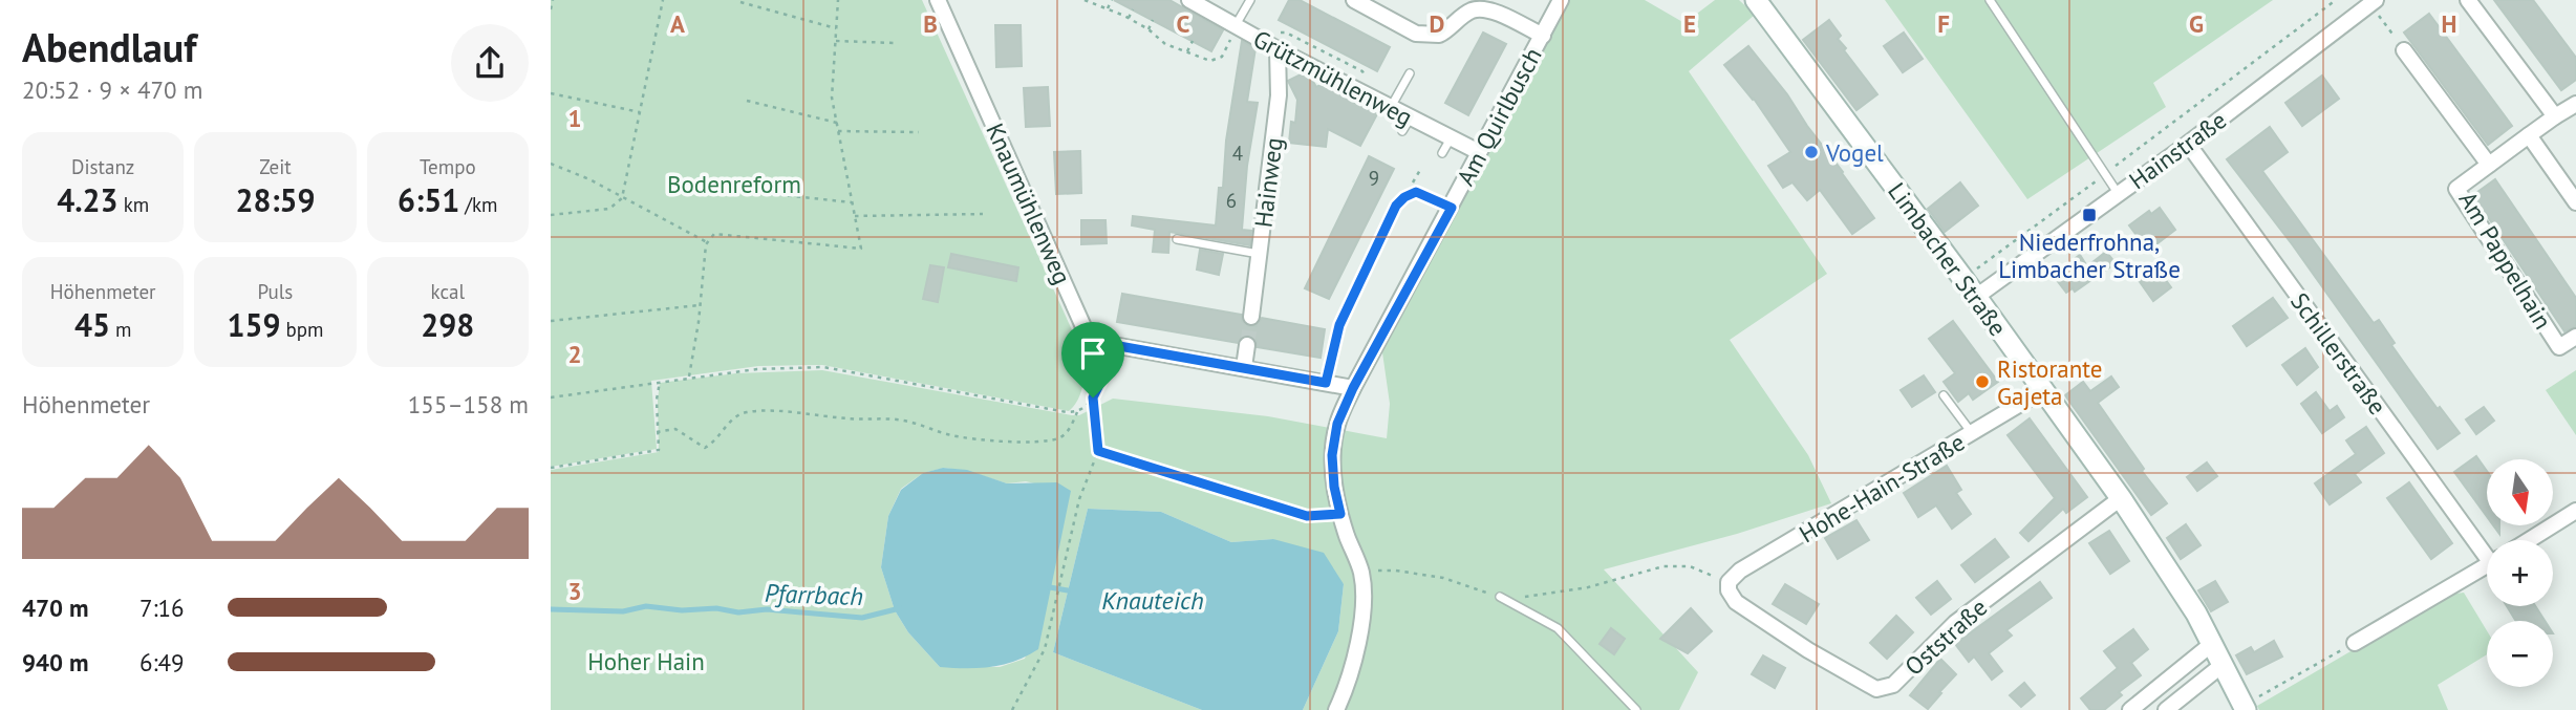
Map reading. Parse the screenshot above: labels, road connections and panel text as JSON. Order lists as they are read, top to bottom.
{
  "streets": {
    "street": [
      "Grützmühlenweg",
      "Am Quirlbusch",
      "Hainstraße",
      "Hainweg",
      "Knaumühlenweg",
      "Limbacher Straße",
      "Am Pappelhain",
      "Schillerstraße",
      "Hohe-Hain-Straße",
      "Oststraße"
    ]
  },
  "crossings": [
    ["Grützmühlenweg", "Am Quirlbusch"],
    ["Grützmühlenweg", "Hainweg"],
    ["Hainstraße", "Limbacher Straße"],
    ["Hainstraße", "Schillerstraße"],
    ["Limbacher Straße", "Hohe-Hain-Straße"],
    ["Limbacher Straße", "Oststraße"],
    ["Hohe-Hain-Straße", "Oststraße"]
  ],
  "water": ["Pfarrbach", "Knauteich"],
  "parks": ["Bodenreform", "Hoher Hain"],
  "places": {
    "other": ["Vogel", "Ristorante Gajeta"],
    "transit": ["Niederfrohna, Limbacher Straße"]
  },
  "house_numbers": ["4", "9", "6"],
  "north": "bottom",
  "page": {
    "heading": ["Abendlauf", "20:52 · 9 × 470 m"],
    "stats": [
      ["Distanz", "4.23 km"],
      ["Zeit", "28:59"],
      ["Tempo", "6:51 /km"],
      ["Höhenmeter", "45 m"],
      ["Puls", "159 bpm"],
      ["kcal", "298"]
    ],
    "chart": ["Höhenmeter", "155–158 m"],
    "map_buttons": ["+", "−"],
    "list": [
      {
        "name": "470 m",
        "note": "7:16"
      },
      {
        "name": "940 m",
        "note": "6:49"
      }
    ]
  },
  "grid": {
    "columns": [
      "A",
      "B",
      "C",
      "D",
      "E",
      "F",
      "G",
      "H"
    ],
    "rows": ["1", "2", "3"]
  }
}
